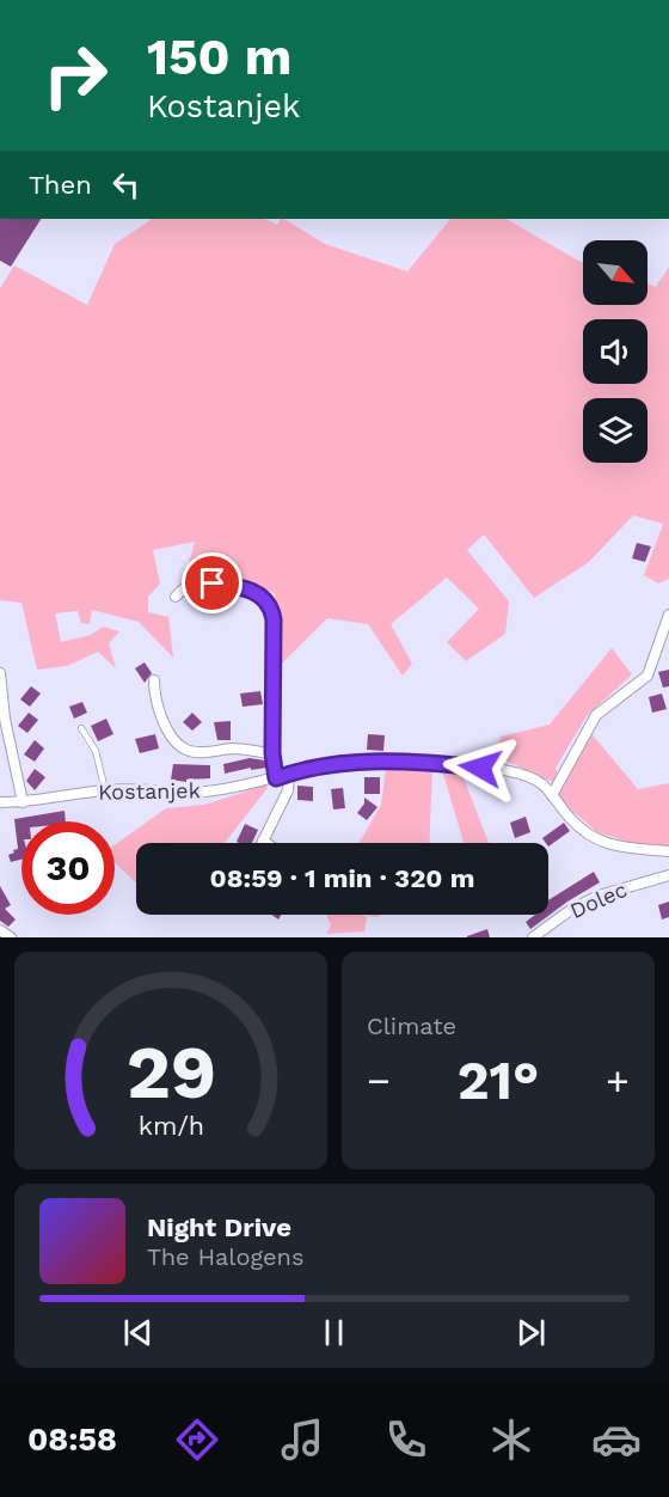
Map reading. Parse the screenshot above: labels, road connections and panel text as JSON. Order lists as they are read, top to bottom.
{
  "streets": {
    "street": ["Kostanjek", "Dolec"]
  },
  "north": "bottom right",
  "page": {
    "turn": ["150 m", "Kostanjek"],
    "then": "Then",
    "limit": "30",
    "trip": "08:59 · 1 min · 320 m",
    "tile": "Climate",
    "heat": ["−", "21°", "+"],
    "song": ["Night Drive", "The Halogens"],
    "tabs": "08:58",
    "gauge": ["29", "km/h"]
  }
}
